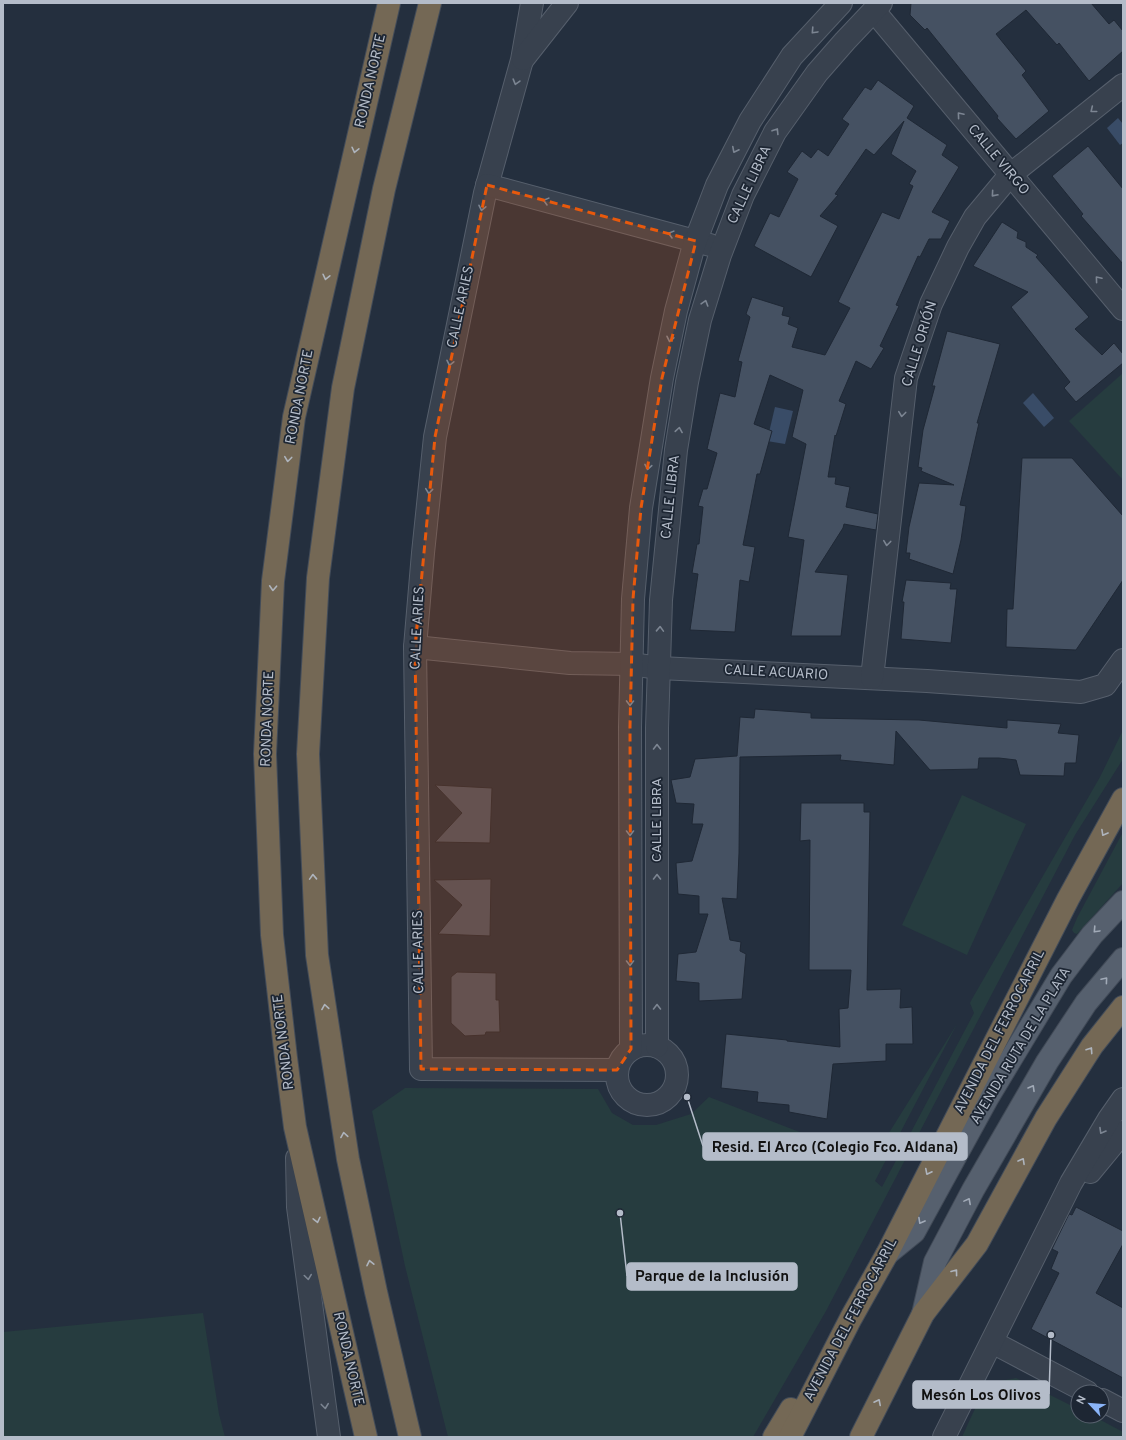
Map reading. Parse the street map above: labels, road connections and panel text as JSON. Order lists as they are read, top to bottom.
{
  "streets": {
    "highway": ["RONDA NORTE", "AVENIDA DEL FERROCARRIL"],
    "main road": ["AVENIDA RUTA DE LA PLATA"],
    "street": [
      "CALLE VIRGO",
      "CALLE LIBRA",
      "CALLE ARIES",
      "CALLE ORIÓN",
      "CALLE ACUARIO"
    ]
  },
  "crossings": [
    ["CALLE VIRGO", "CALLE LIBRA"],
    ["CALLE VIRGO", "CALLE ORIÓN"],
    ["CALLE LIBRA", "CALLE ARIES"],
    ["CALLE LIBRA", "CALLE ACUARIO"],
    ["CALLE ARIES", "CALLE ACUARIO"],
    ["CALLE ORIÓN", "CALLE ACUARIO"],
    ["AVENIDA DEL FERROCARRIL", "AVENIDA RUTA DE LA PLATA"]
  ],
  "one_way": ["CALLE VIRGO", "CALLE ARIES", "CALLE ORIÓN"],
  "places": ["Resid. El Arco (Colegio Fco. Aldana)", "Parque de la Inclusión", "Mesón Los Olivos"],
  "north": "top left"
}
